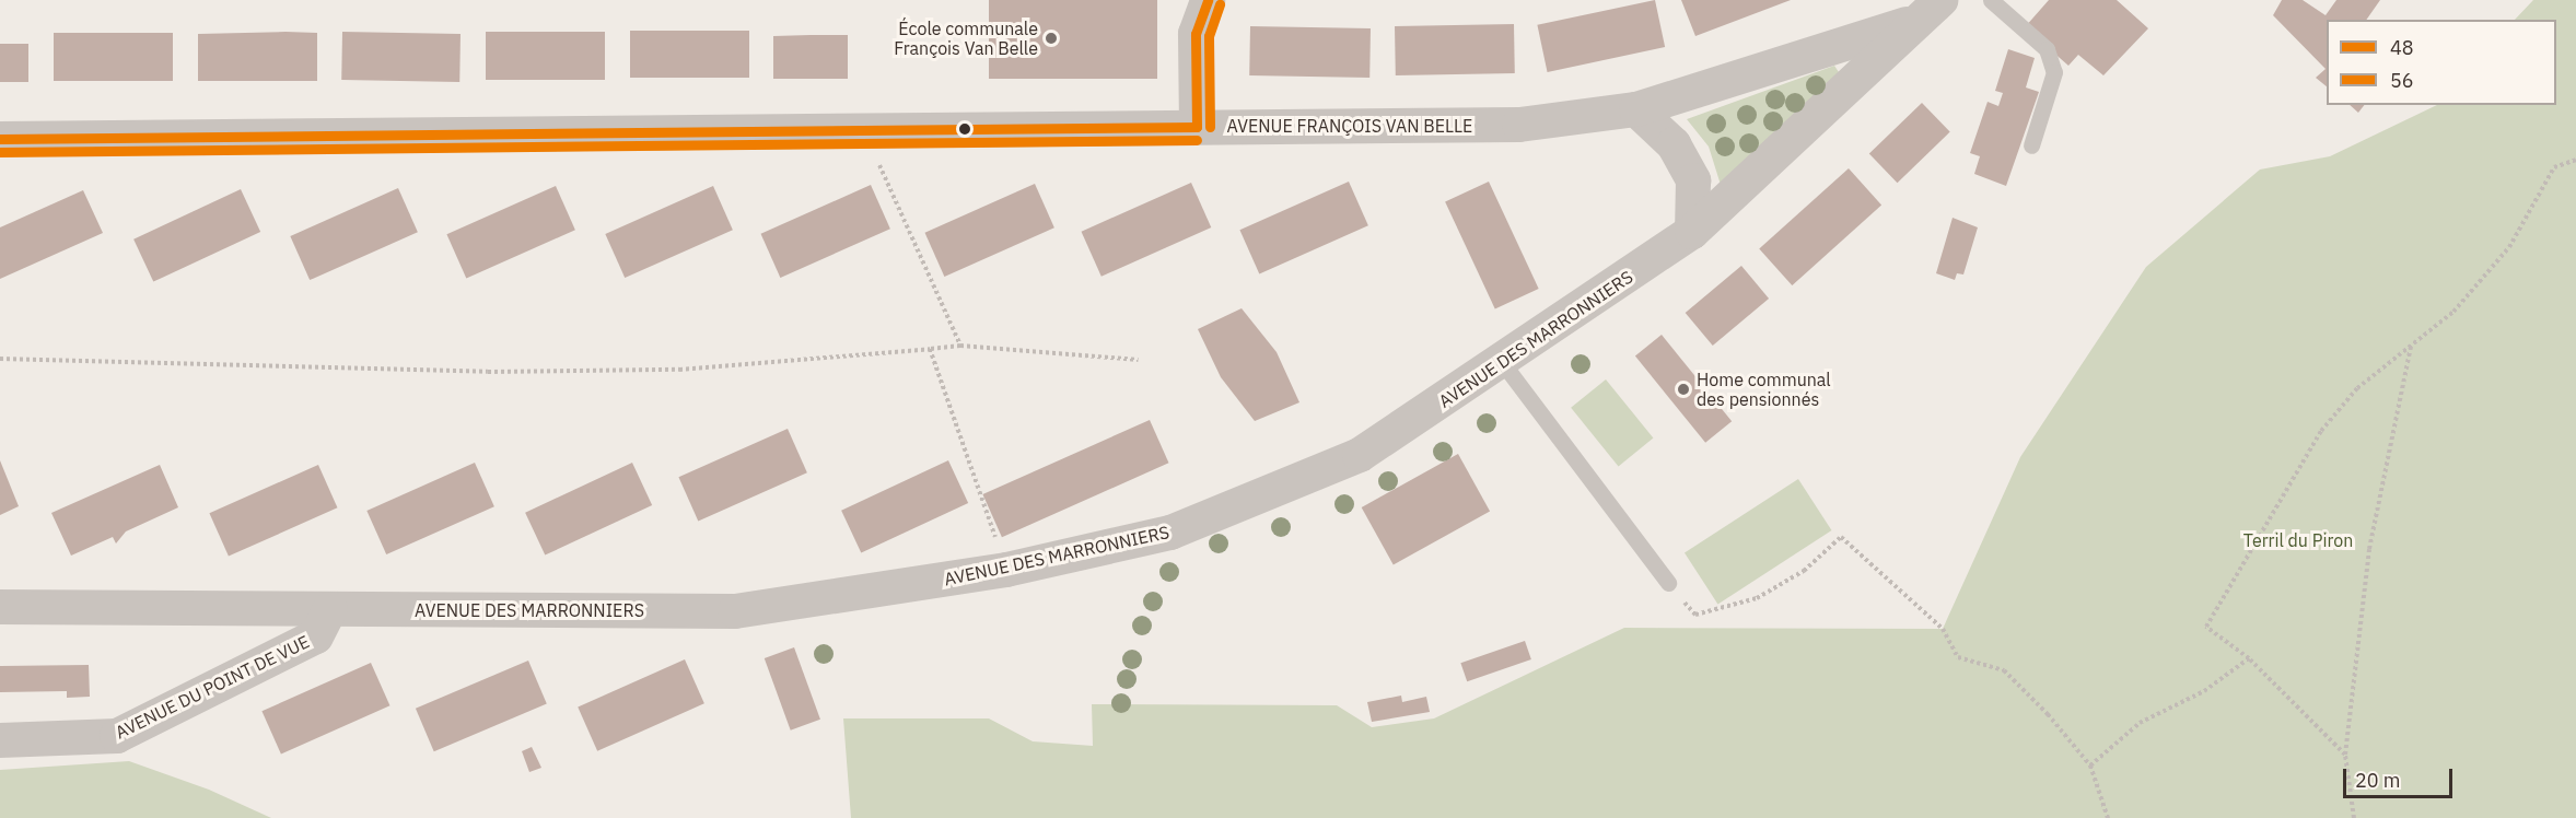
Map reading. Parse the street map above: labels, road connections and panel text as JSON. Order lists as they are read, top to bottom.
{
  "streets": {
    "street": ["AVENUE FRANÇOIS VAN BELLE", "AVENUE DES MARRONNIERS", "AVENUE DU POINT DE VUE"]
  },
  "crossings": [
    ["AVENUE FRANÇOIS VAN BELLE", "AVENUE DES MARRONNIERS"],
    ["AVENUE DES MARRONNIERS", "AVENUE DU POINT DE VUE"]
  ],
  "parks": ["Terril du Piron"],
  "places": ["École communale François Van Belle", "Home communal des pensionnés"],
  "lines": ["transit line 48", "transit line 56"],
  "legend": ["48", "56"],
  "scale_bar": "20 m"
}
